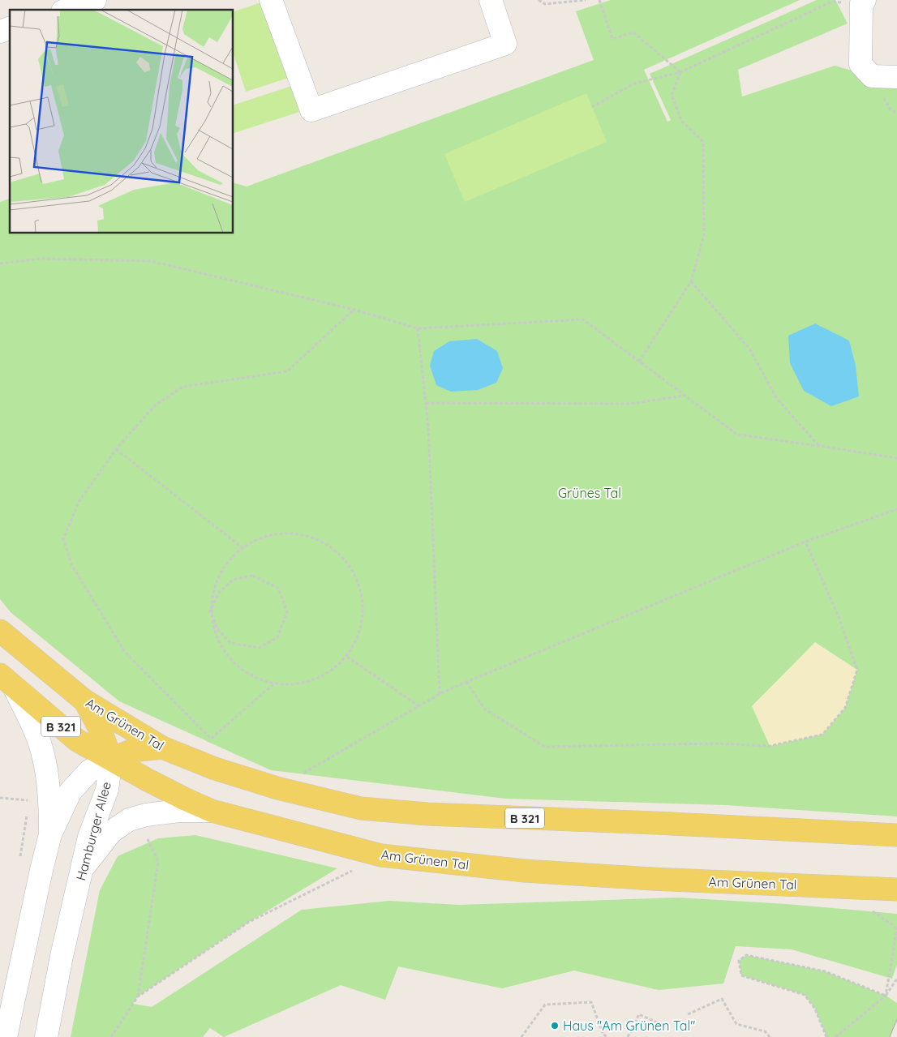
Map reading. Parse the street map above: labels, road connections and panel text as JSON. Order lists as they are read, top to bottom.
{
  "streets": {
    "main road": ["Am Grünen Tal", "B 321"],
    "street": ["Hamburger Allee"]
  },
  "crossings": [
    ["Am Grünen Tal", "Hamburger Allee"]
  ],
  "parks": ["Grünes Tal"],
  "places": ["Haus \"Am Grünen Tal\""]
}
